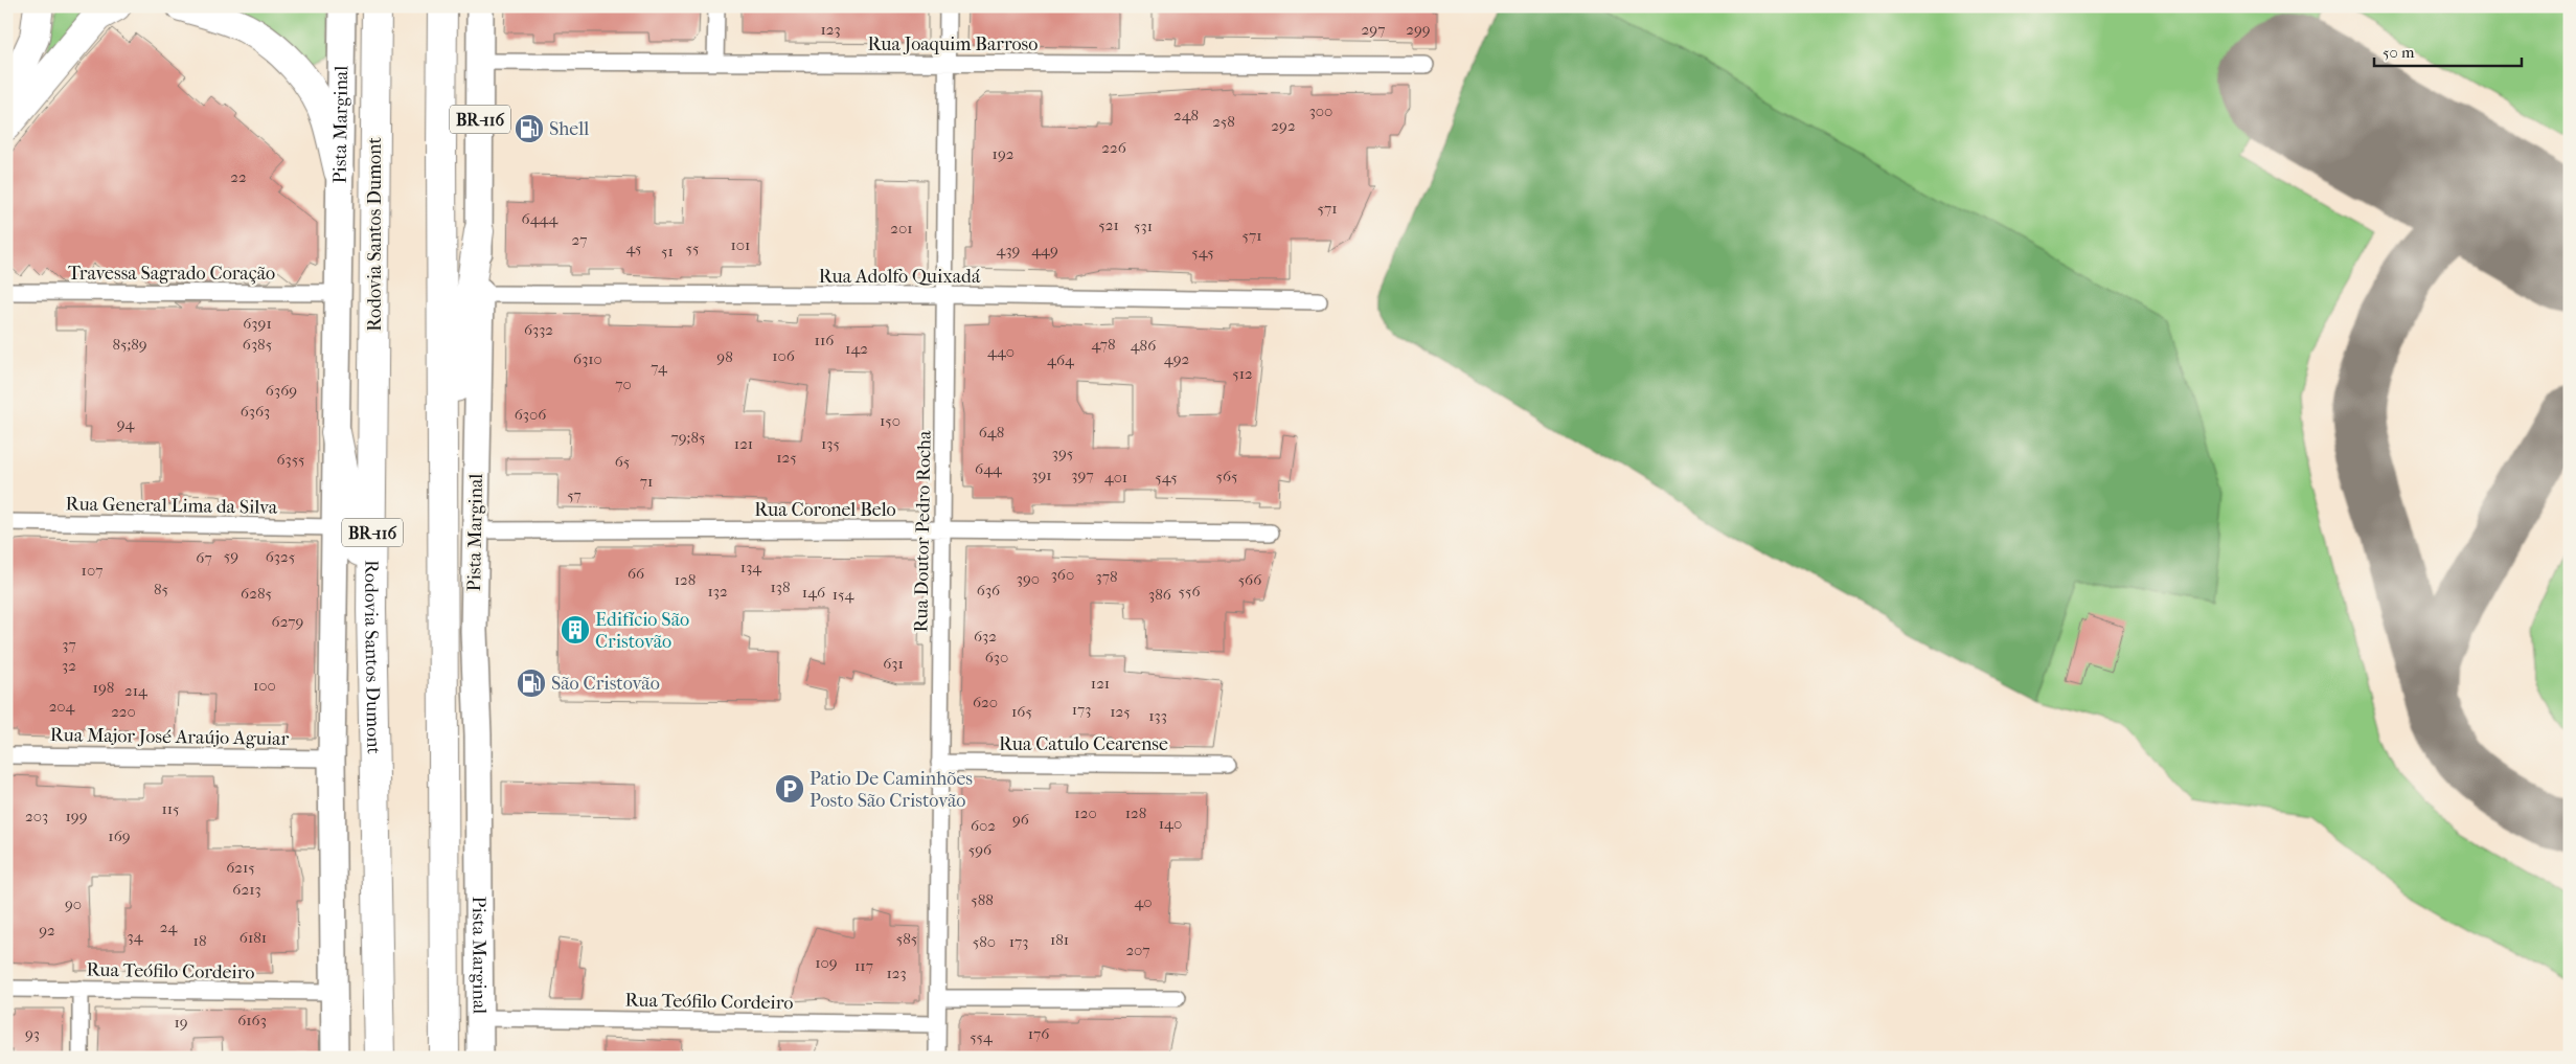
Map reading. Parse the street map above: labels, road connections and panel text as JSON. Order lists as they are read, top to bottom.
{
  "streets": {
    "highway": ["BR-116", "Rodovia Santos Dumont"],
    "main road": ["Pista Marginal"],
    "street": [
      "Rua Joaquim Barroso",
      "Travessa Sagrado Coração",
      "Rua Adolfo Quixadá",
      "Rua General Lima da Silva",
      "Rua Coronel Belo",
      "Rua Doutor Pedro Rocha",
      "Rua Major José Araújo Aguiar",
      "Rua Catulo Cearense",
      "Rua Teófilo Cordeiro"
    ]
  },
  "crossings": [
    ["Rua Joaquim Barroso", "Pista Marginal"],
    ["Rua Joaquim Barroso", "Rua Doutor Pedro Rocha"],
    ["Pista Marginal", "Travessa Sagrado Coração"],
    ["Pista Marginal", "Rua Adolfo Quixadá"],
    ["Pista Marginal", "Rua General Lima da Silva"],
    ["Pista Marginal", "Rua Coronel Belo"],
    ["Pista Marginal", "Rua Major José Araújo Aguiar"],
    ["Pista Marginal", "Rua Teófilo Cordeiro"],
    ["Rua Adolfo Quixadá", "Rua Doutor Pedro Rocha"],
    ["Rua Coronel Belo", "Rua Doutor Pedro Rocha"],
    ["Rua Doutor Pedro Rocha", "Rua Catulo Cearense"],
    ["Rua Doutor Pedro Rocha", "Rua Teófilo Cordeiro"]
  ],
  "places": {
    "fuel station": ["Shell", "São Cristovão"],
    "building": ["Edifício São Cristovão"],
    "parking": ["Patio De Caminhões Posto São Cristovão"]
  },
  "house_numbers": [
    "123",
    "297",
    "299",
    "300",
    "248",
    "258",
    "292",
    "226",
    "192",
    "22",
    "571",
    "6444",
    "521",
    "531",
    "201",
    "571",
    "27",
    "101",
    "45",
    "55",
    "439",
    "449",
    "51",
    "545",
    "6391",
    "6332",
    "116",
    "85;89",
    "6385",
    "478",
    "486",
    "142",
    "440",
    "106",
    "98",
    "6310",
    "492",
    "464",
    "74",
    "512",
    "70",
    "6369",
    "6363",
    "6306",
    "150",
    "94",
    "648",
    "79;85",
    "121",
    "135",
    "395",
    "125",
    "6355",
    "65",
    "644",
    "391",
    "397",
    "565",
    "401",
    "545",
    "71",
    "57",
    "59",
    "6325",
    "67",
    "134",
    "107",
    "66",
    "360",
    "378",
    "390",
    "128",
    "566",
    "138",
    "85",
    "636",
    "132",
    "556",
    "146",
    "6285",
    "154",
    "386",
    "6279",
    "632",
    "37",
    "630",
    "631",
    "32",
    "121",
    "100",
    "198",
    "214",
    "620",
    "204",
    "173",
    "220",
    "165",
    "125",
    "133",
    "115",
    "120",
    "128",
    "203",
    "199",
    "96",
    "140",
    "602",
    "169",
    "596",
    "6215",
    "6213",
    "588",
    "40",
    "90",
    "24",
    "92",
    "34",
    "6181",
    "585",
    "181",
    "18",
    "580",
    "173",
    "207",
    "109",
    "117",
    "123",
    "6163",
    "19",
    "93",
    "176",
    "554"
  ],
  "scale_bar": "50 m"
}
